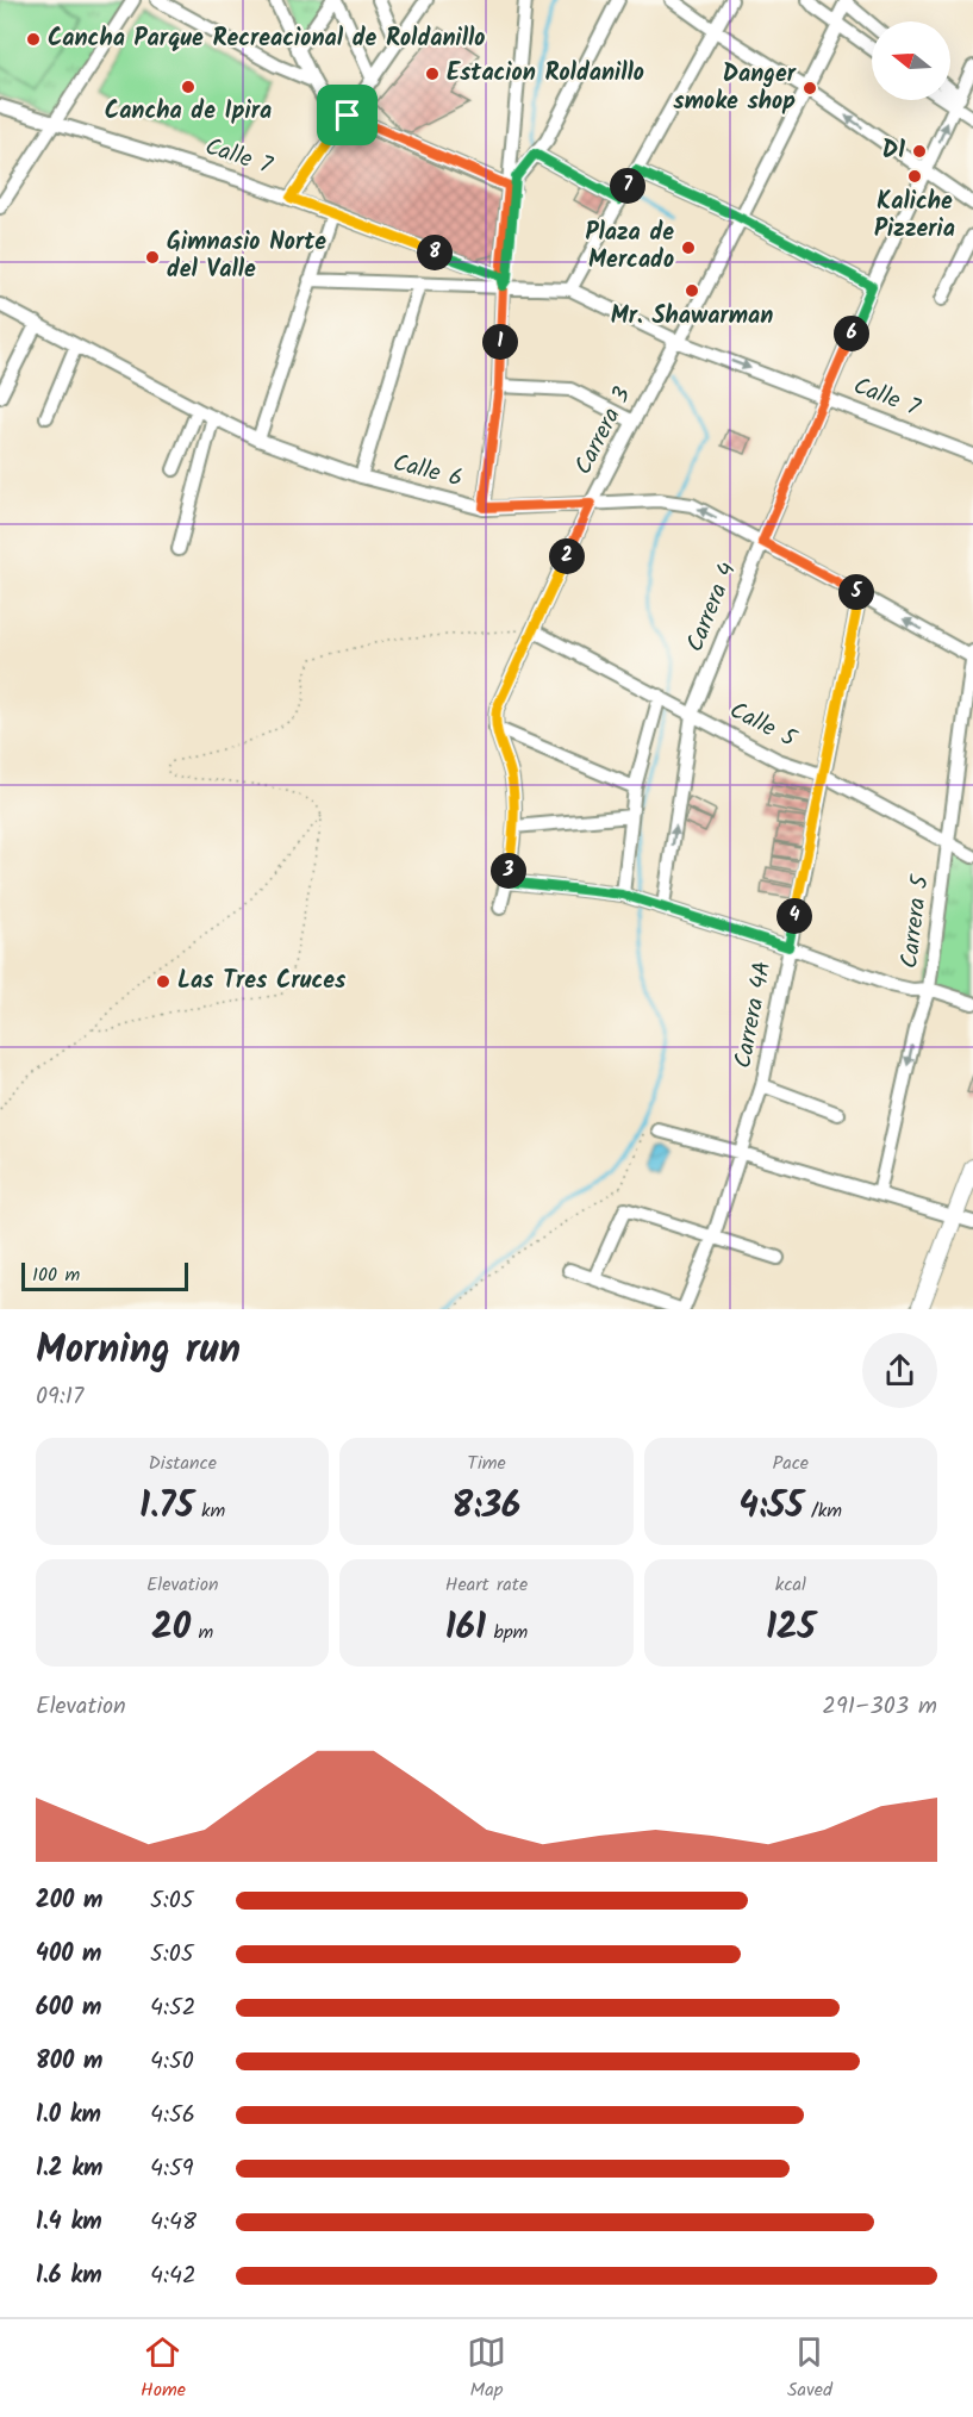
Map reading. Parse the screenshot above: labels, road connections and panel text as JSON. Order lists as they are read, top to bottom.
{
  "streets": {
    "street": [
      "Calle 7",
      "Carrera 3",
      "Calle 6",
      "Carrera 4",
      "Calle 5",
      "Carrera 5",
      "Carrera 4A"
    ]
  },
  "crossings": [
    ["Calle 7", "Carrera 3"],
    ["Calle 7", "Carrera 4"],
    ["Carrera 3", "Calle 6"],
    ["Carrera 3", "Calle 5"],
    ["Calle 6", "Carrera 4"],
    ["Calle 6", "Carrera 5"],
    ["Calle 6", "Carrera 4A"],
    ["Carrera 4", "Calle 5"],
    ["Calle 5", "Carrera 5"],
    ["Calle 5", "Carrera 4A"]
  ],
  "one_way": ["Carrera 5"],
  "places": [
    "Cancha Parque Recreacional de Roldanillo",
    "Estacion Roldanillo",
    "Cancha de Ipira",
    "Danger smoke shop",
    "D1",
    "Kaliche Pizzeria",
    "Plaza de Mercado",
    "Gimnasio Norte del Valle",
    "Mr. Shawarman",
    "Las Tres Cruces"
  ],
  "scale_bar": "100 m",
  "north": "left",
  "page": {
    "pins": [
      "7",
      "8",
      "6",
      "1",
      "2",
      "5",
      "3",
      "4"
    ],
    "scale": "100 m",
    "heading": ["Morning run", "09:17"],
    "stats": [
      ["Distance", "1.75 km"],
      ["Time", "8:36"],
      ["Pace", "4:55 /km"],
      ["Elevation", "20 m"],
      ["Heart rate", "161 bpm"],
      ["kcal", "125"]
    ],
    "chart": ["Elevation", "291–303 m"],
    "list": [
      {
        "name": "200 m",
        "note": "5:05"
      },
      {
        "name": "400 m",
        "note": "5:05"
      },
      {
        "name": "600 m",
        "note": "4:52"
      },
      {
        "name": "800 m",
        "note": "4:50"
      },
      {
        "name": "1.0 km",
        "note": "4:56"
      },
      {
        "name": "1.2 km",
        "note": "4:59"
      },
      {
        "name": "1.4 km",
        "note": "4:48"
      },
      {
        "name": "1.6 km",
        "note": "4:42"
      }
    ],
    "tabs": ["Home", "Map", "Saved"]
  }
}
